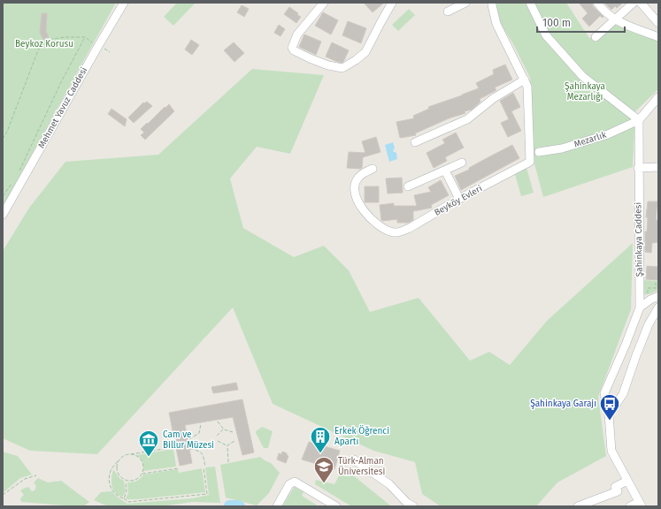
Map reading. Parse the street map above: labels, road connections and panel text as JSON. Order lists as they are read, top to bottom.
{
  "streets": {
    "street": [
      "Mehmet Yavuz Caddesi",
      "Mezarlık",
      "Beyköy Evleri",
      "Şahinkaya Caddesi"
    ]
  },
  "crossings": [
    ["Mezarlık", "Şahinkaya Caddesi"]
  ],
  "parks": ["Beykoz Korusu", "Şahinkaya Mezarlığı"],
  "places": {
    "bus stop": ["Şahinkaya Garajı"],
    "building": ["Erkek Öğrenci Apartı"],
    "museum": ["Cam ve Billur Müzesi"],
    "school or university": ["Türk-Alman Üniversitesi"]
  },
  "scale_bar": "100 m"
}
